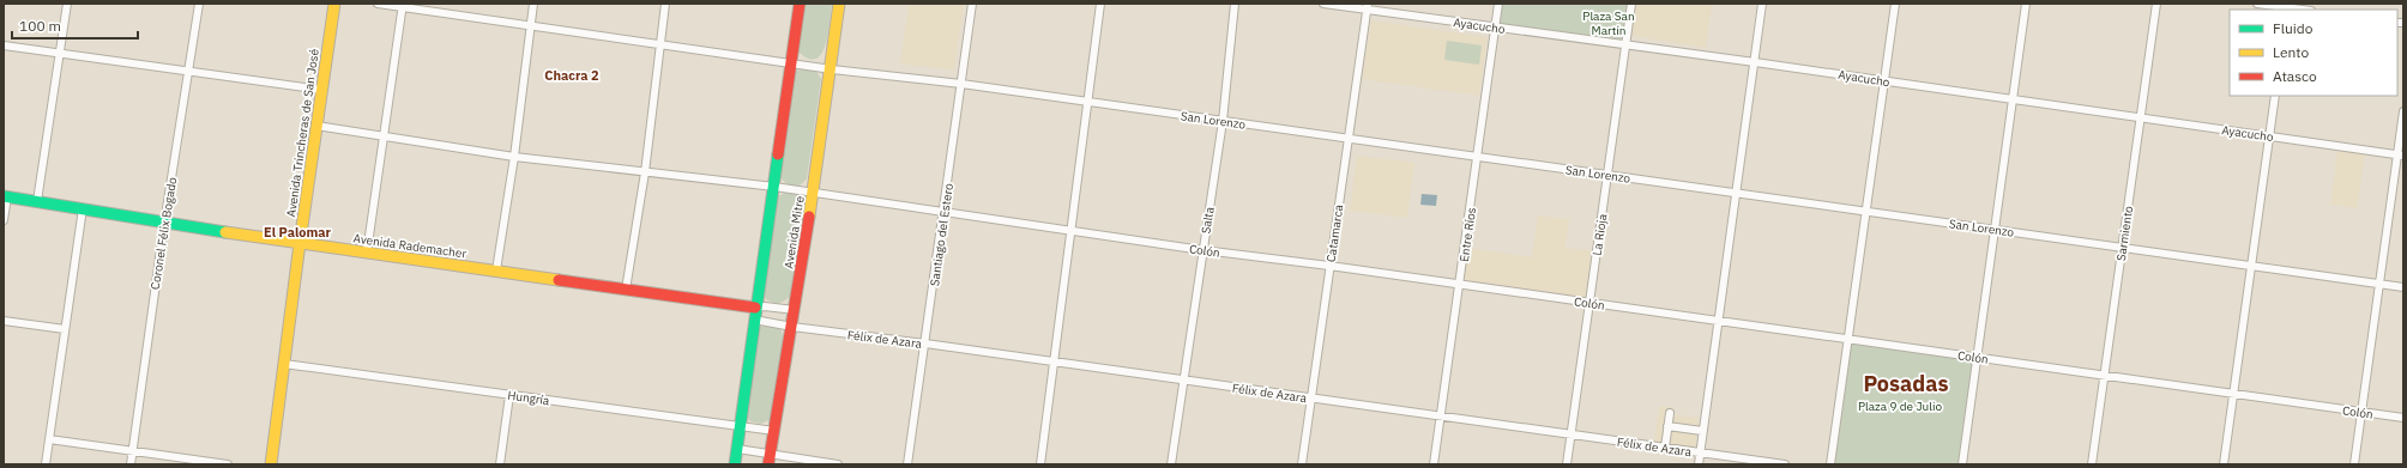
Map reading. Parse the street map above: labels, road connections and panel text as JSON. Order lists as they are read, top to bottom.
{
  "streets": {
    "main road": ["Avenida Trincheras de San José", "Avenida Mitre", "Avenida Rademacher"],
    "street": [
      "Ayacucho",
      "San Lorenzo",
      "Salta",
      "Coronel Félix Bogado",
      "Catamarca",
      "Sarmiento",
      "Santiago del Estero",
      "Entre Ríos",
      "La Rioja",
      "Colón",
      "Félix de Azara",
      "Hungría"
    ]
  },
  "crossings": [
    ["Ayacucho", "Catamarca"],
    ["Ayacucho", "Sarmiento"],
    ["Ayacucho", "Entre Ríos"],
    ["Ayacucho", "La Rioja"],
    ["San Lorenzo", "Salta"],
    ["San Lorenzo", "Avenida Mitre"],
    ["San Lorenzo", "Catamarca"],
    ["San Lorenzo", "Sarmiento"],
    ["San Lorenzo", "Santiago del Estero"],
    ["San Lorenzo", "Entre Ríos"],
    ["San Lorenzo", "La Rioja"],
    ["Avenida Trincheras de San José", "Avenida Rademacher"],
    ["Avenida Trincheras de San José", "Colón"],
    ["Avenida Trincheras de San José", "Hungría"],
    ["Salta", "Colón"],
    ["Salta", "Félix de Azara"],
    ["Avenida Mitre", "Colón"],
    ["Avenida Mitre", "Félix de Azara"],
    ["Avenida Mitre", "Hungría"],
    ["Coronel Félix Bogado", "Avenida Rademacher"],
    ["Catamarca", "Colón"],
    ["Catamarca", "Félix de Azara"],
    ["Sarmiento", "Colón"],
    ["Santiago del Estero", "Colón"],
    ["Santiago del Estero", "Félix de Azara"],
    ["Entre Ríos", "Colón"],
    ["Entre Ríos", "Félix de Azara"],
    ["La Rioja", "Colón"],
    ["La Rioja", "Félix de Azara"]
  ],
  "districts": ["Chacra 2", "El Palomar", "Posadas"],
  "parks": ["Plaza San Martín", "Plaza 9 de Julio"],
  "legend": ["Fluido", "Lento", "Atasco"],
  "scale_bar": "100 m"
}
